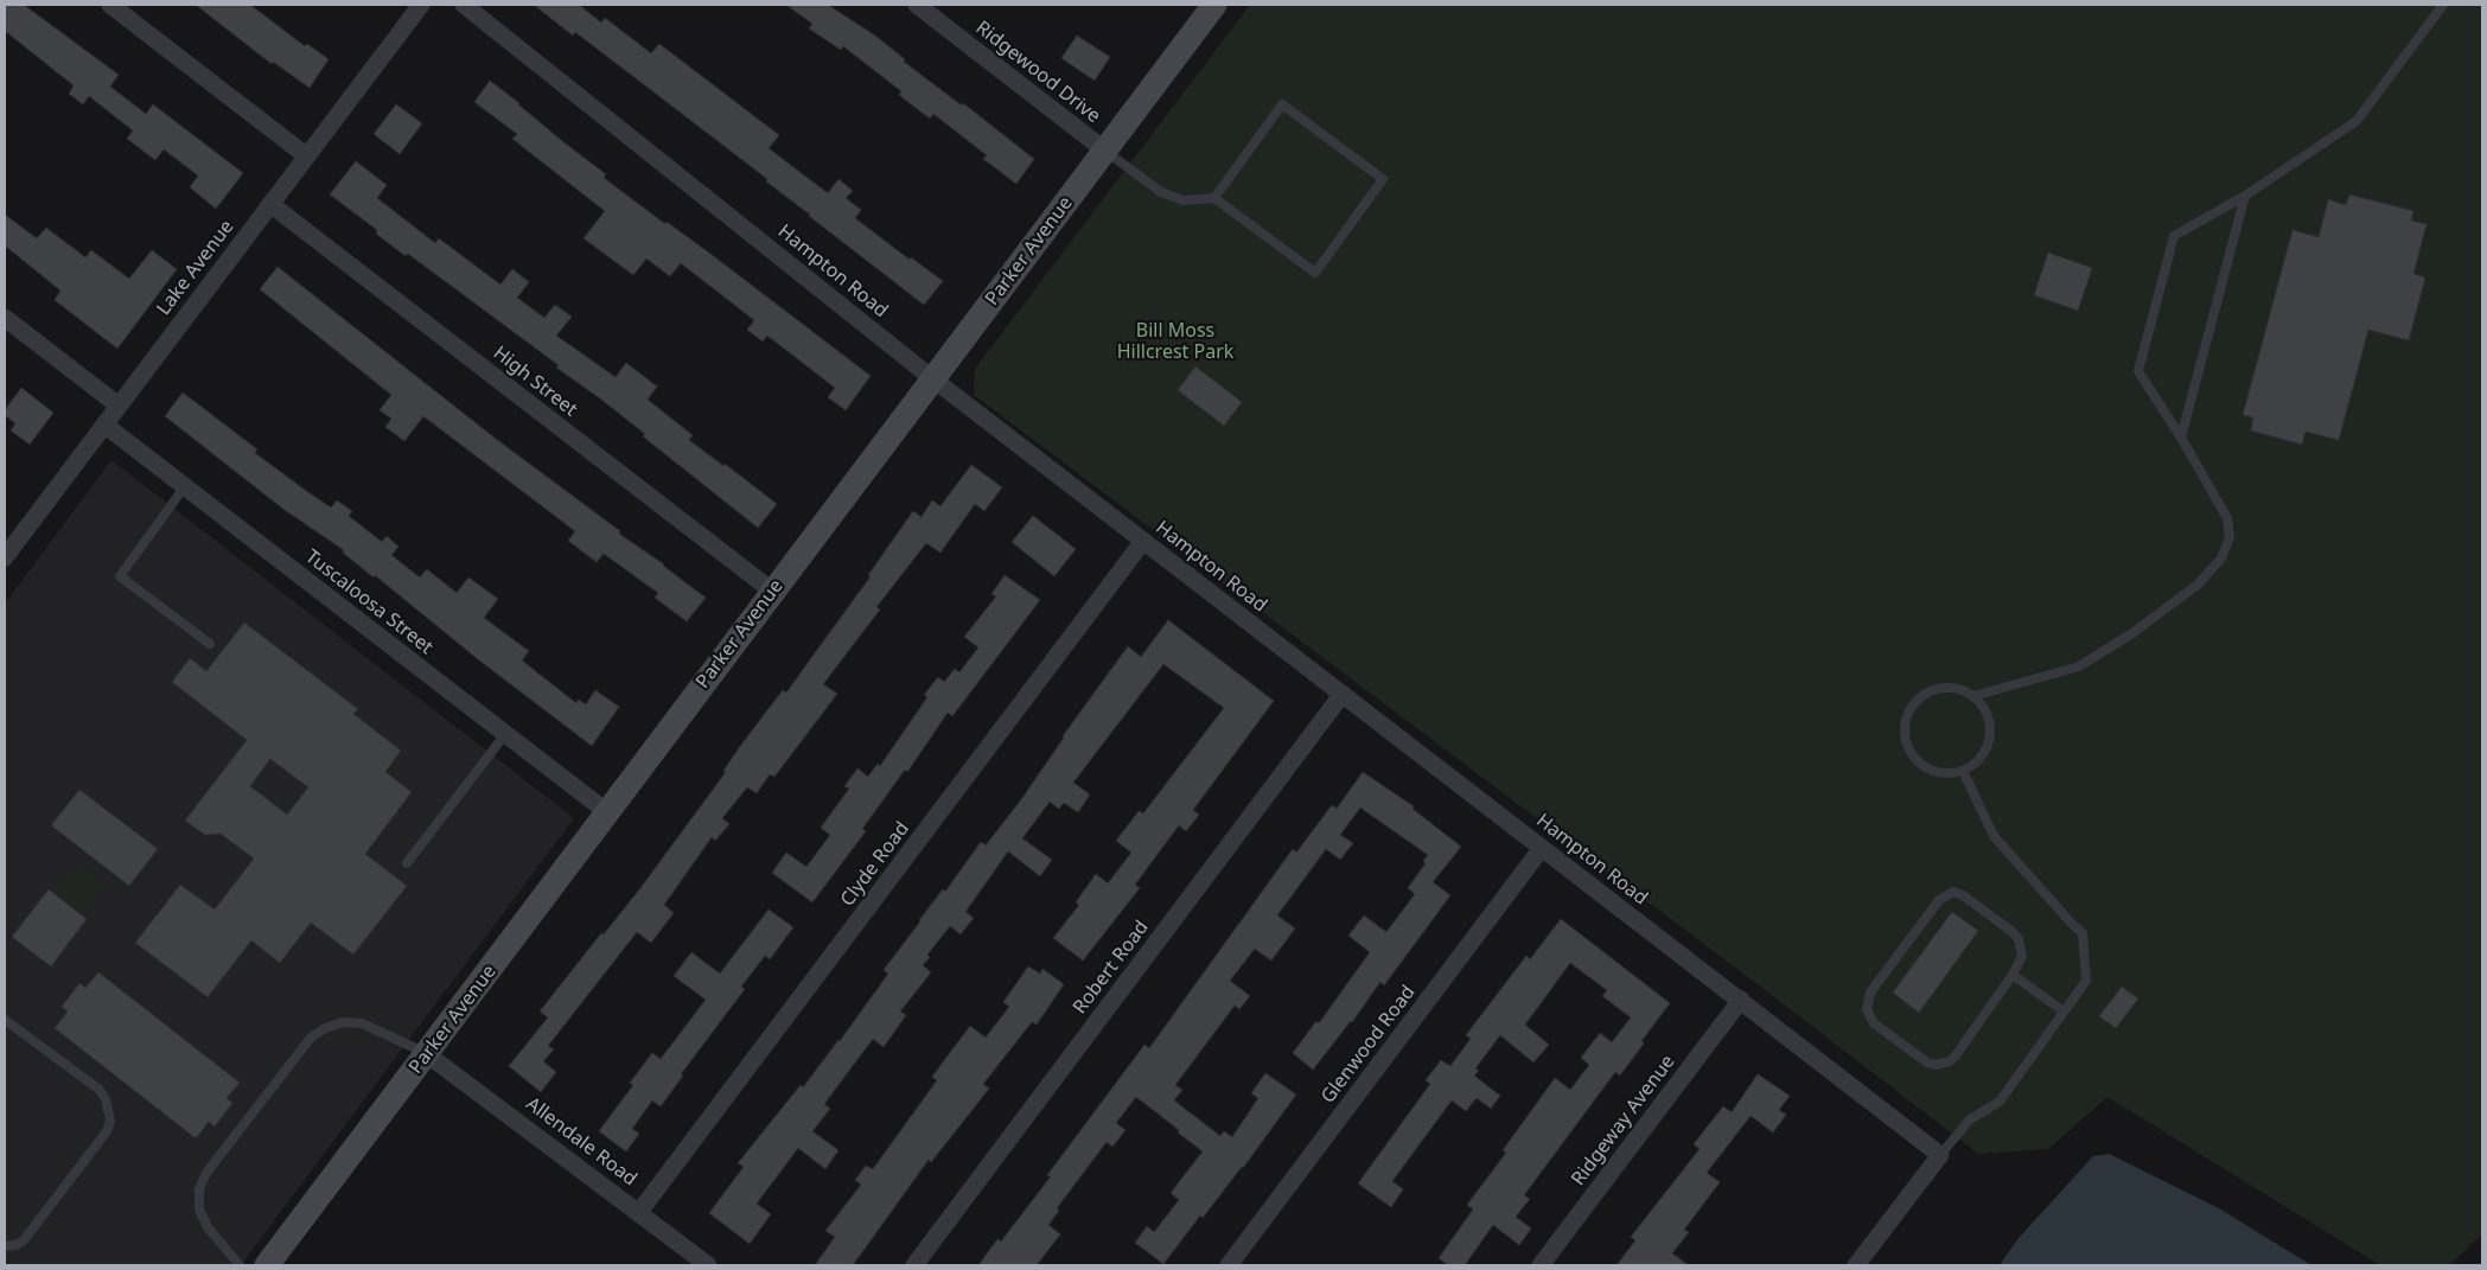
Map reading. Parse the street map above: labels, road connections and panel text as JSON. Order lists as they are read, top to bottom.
{
  "streets": {
    "street": [
      "Ridgewood Drive",
      "Parker Avenue",
      "Lake Avenue",
      "Hampton Road",
      "High Street",
      "Tuscaloosa Street",
      "Clyde Road",
      "Robert Road",
      "Glenwood Road",
      "Ridgeway Avenue",
      "Allendale Road"
    ]
  },
  "crossings": [
    ["Ridgewood Drive", "Parker Avenue"],
    ["Parker Avenue", "Hampton Road"],
    ["Parker Avenue", "High Street"],
    ["Parker Avenue", "Tuscaloosa Street"],
    ["Parker Avenue", "Allendale Road"],
    ["Lake Avenue", "High Street"],
    ["Lake Avenue", "Tuscaloosa Street"],
    ["Hampton Road", "Clyde Road"],
    ["Hampton Road", "Robert Road"],
    ["Hampton Road", "Glenwood Road"],
    ["Hampton Road", "Ridgeway Avenue"],
    ["Clyde Road", "Allendale Road"]
  ],
  "parks": ["Bill Moss Hillcrest Park"]
}
